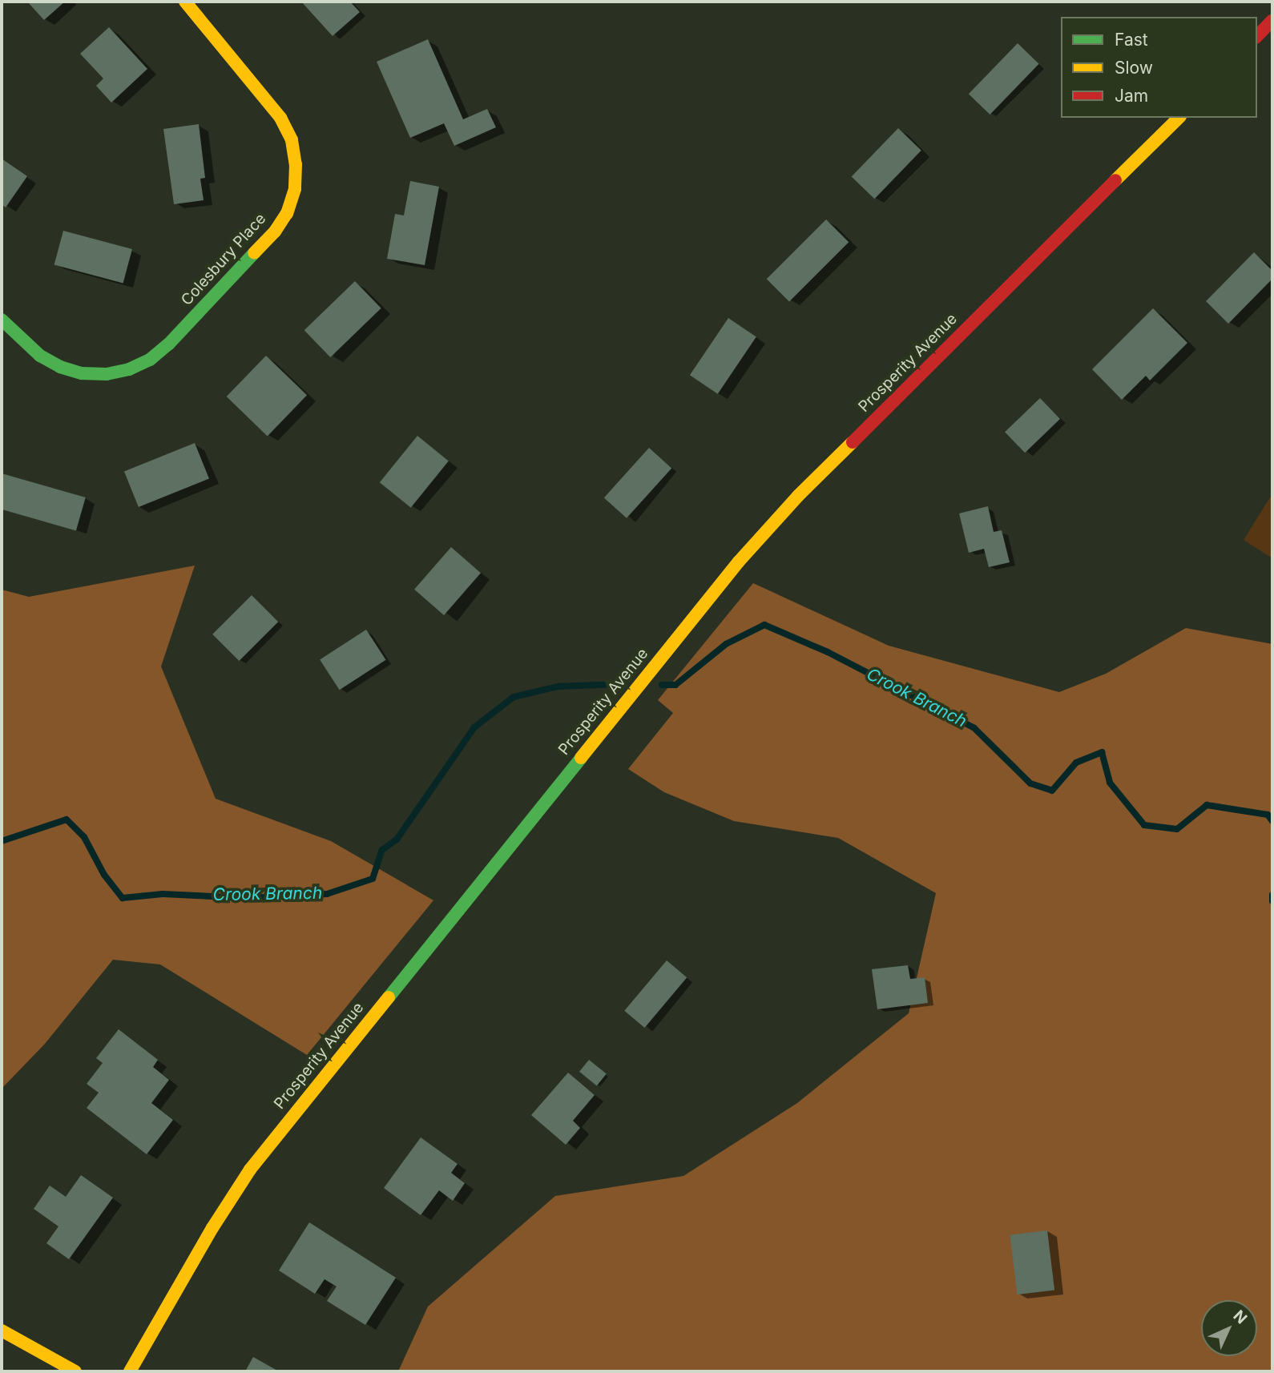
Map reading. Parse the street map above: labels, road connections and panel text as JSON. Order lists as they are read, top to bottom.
{
  "streets": {
    "main road": ["Colesbury Place", "Prosperity Avenue"]
  },
  "water": ["Crook Branch"],
  "legend": ["Fast", "Slow", "Jam"],
  "north": "top right"
}
